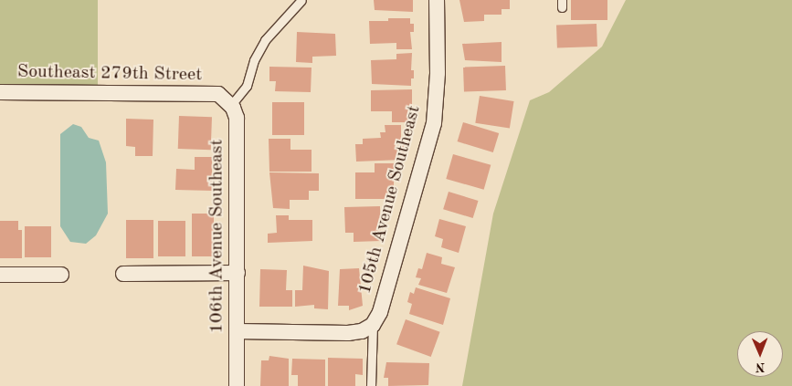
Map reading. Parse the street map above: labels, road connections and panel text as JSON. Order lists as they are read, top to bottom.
{
  "streets": {
    "street": ["Southeast 279th Street", "105th Avenue Southeast", "106th Avenue Southeast"]
  },
  "crossings": [
    ["Southeast 279th Street", "106th Avenue Southeast"]
  ],
  "north": "bottom"
}
